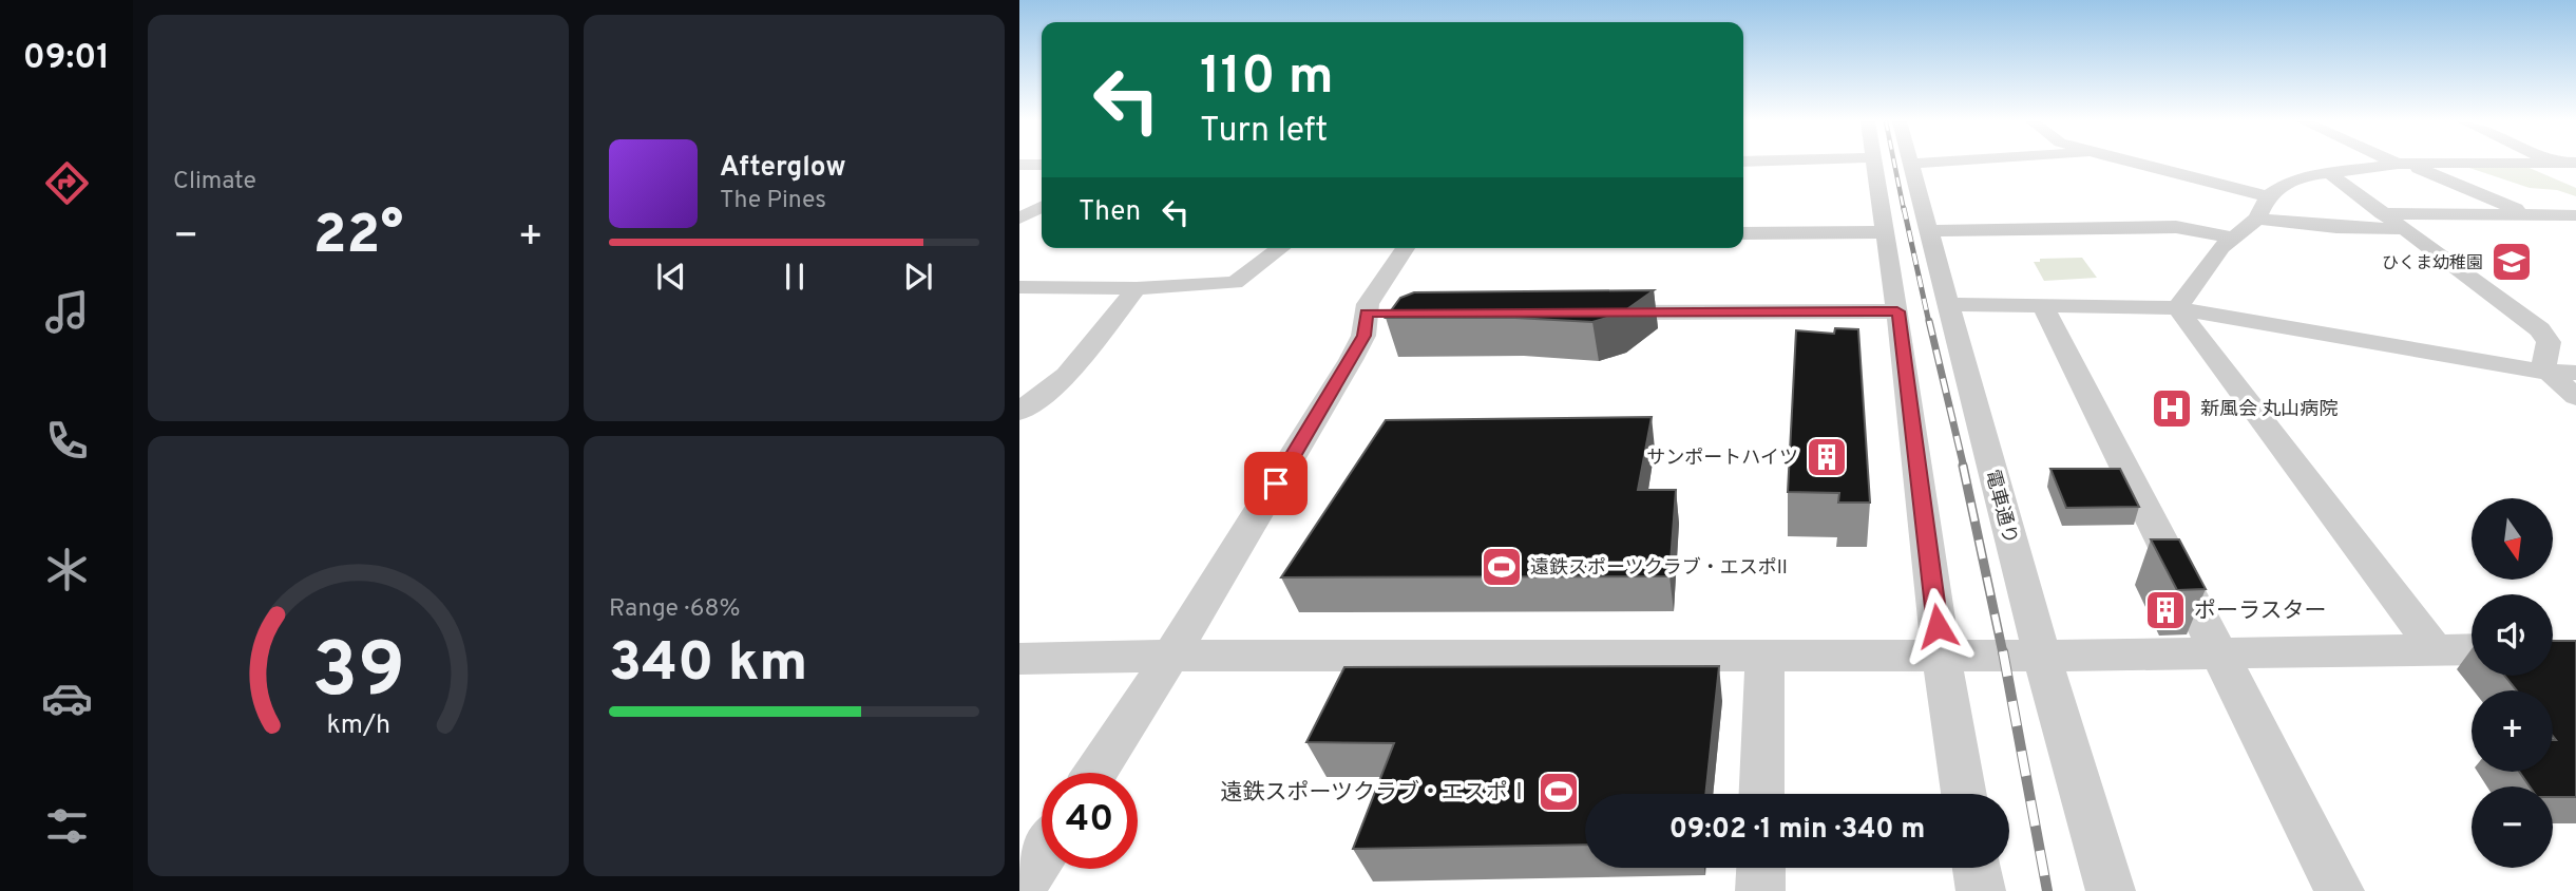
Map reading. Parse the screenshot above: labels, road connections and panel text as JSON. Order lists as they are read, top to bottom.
{
  "streets": {
    "street": ["電車通り"]
  },
  "places": {
    "school or university": ["ひくま幼稚園"],
    "hospital": ["新風会 丸山病院"],
    "building": ["サンポートハイツ", "ポーラスター"],
    "sports": ["遠鉄スポーツクラブ・エスポII", "遠鉄スポーツクラブ・エスポⅠ"]
  },
  "north": "bottom",
  "page": {
    "tabs": "09:01",
    "tile": [
      "Climate",
      ["Range · 68%", "340 km"]
    ],
    "turn": ["110 m", "Turn left"],
    "song": ["Afterglow", "The Pines"],
    "then": "Then",
    "heat": ["−", "22°", "+"],
    "map_buttons": ["+", "−"],
    "limit": "40",
    "trip": "09:02 · 1 min · 340 m",
    "gauge": ["39", "km/h"]
  }
}
